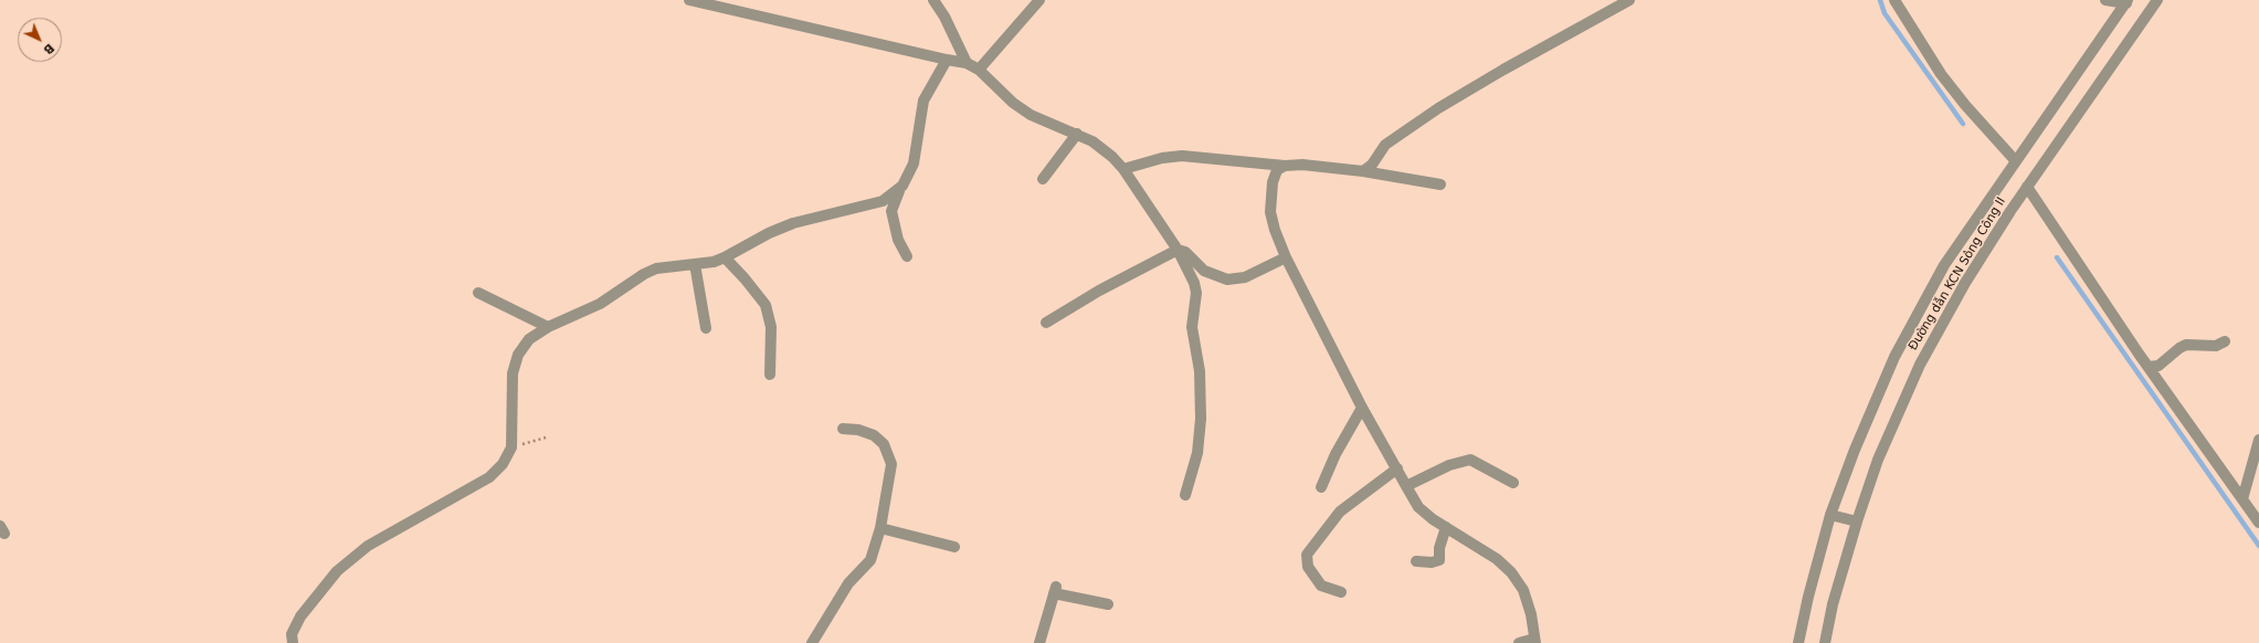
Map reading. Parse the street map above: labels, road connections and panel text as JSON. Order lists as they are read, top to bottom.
{
  "streets": {
    "street": ["Đường dẫn KCN Sông Công II"]
  },
  "north": "bottom right"
}
